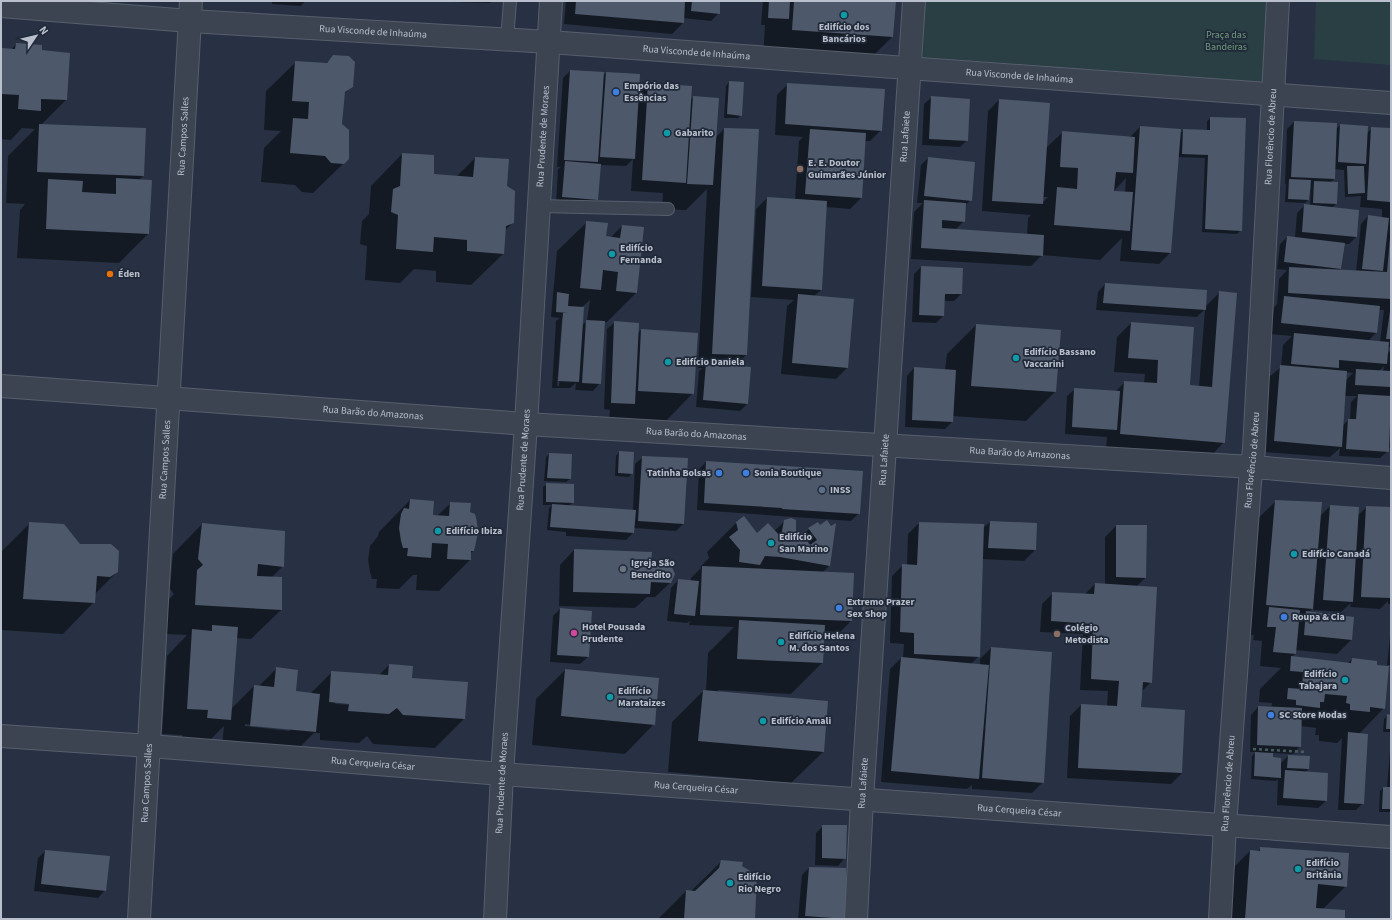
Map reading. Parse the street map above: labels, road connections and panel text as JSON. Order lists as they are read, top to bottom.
{
  "streets": {
    "street": [
      "Rua Visconde de Inhaúma",
      "Rua Campos Salles",
      "Rua Prudente de Moraes",
      "Rua Lafaiete",
      "Rua Florêncio de Abreu",
      "Rua Barão do Amazonas",
      "Rua Cerqueira César"
    ]
  },
  "crossings": [
    ["Rua Visconde de Inhaúma", "Rua Campos Salles"],
    ["Rua Visconde de Inhaúma", "Rua Prudente de Moraes"],
    ["Rua Visconde de Inhaúma", "Rua Lafaiete"],
    ["Rua Visconde de Inhaúma", "Rua Florêncio de Abreu"],
    ["Rua Campos Salles", "Rua Barão do Amazonas"],
    ["Rua Campos Salles", "Rua Cerqueira César"],
    ["Rua Prudente de Moraes", "Rua Barão do Amazonas"],
    ["Rua Prudente de Moraes", "Rua Cerqueira César"],
    ["Rua Lafaiete", "Rua Barão do Amazonas"],
    ["Rua Lafaiete", "Rua Cerqueira César"],
    ["Rua Florêncio de Abreu", "Rua Barão do Amazonas"],
    ["Rua Florêncio de Abreu", "Rua Cerqueira César"]
  ],
  "parks": ["Praça das Bandeiras"],
  "places": [
    "Edifício dos Bancários",
    "Empório das Essências",
    "Gabarito",
    "E. E. Doutor Guimarães Júnior",
    "Edifício Fernanda",
    "Éden",
    "Edifício Bassano Vaccarini",
    "Edifício Daniela",
    "Tatinha Bolsas",
    "Sonia Boutique",
    "INSS",
    "Edifício Ibiza",
    "Edifício San Marino",
    "Edifício Canadá",
    "Igreja São Benedito",
    "Extremo Prazer Sex Shop",
    "Roupa & Cia",
    "Hotel Pousada Prudente",
    "Colégio Metodista",
    "Edifício Helena M. dos Santos",
    "Edifício Tabajara",
    "Edifício Marataizes",
    "SC Store Modas",
    "Edifício Amali",
    "Edifício Britânia",
    "Edifício Rio Negro"
  ],
  "north": "top right"
}
